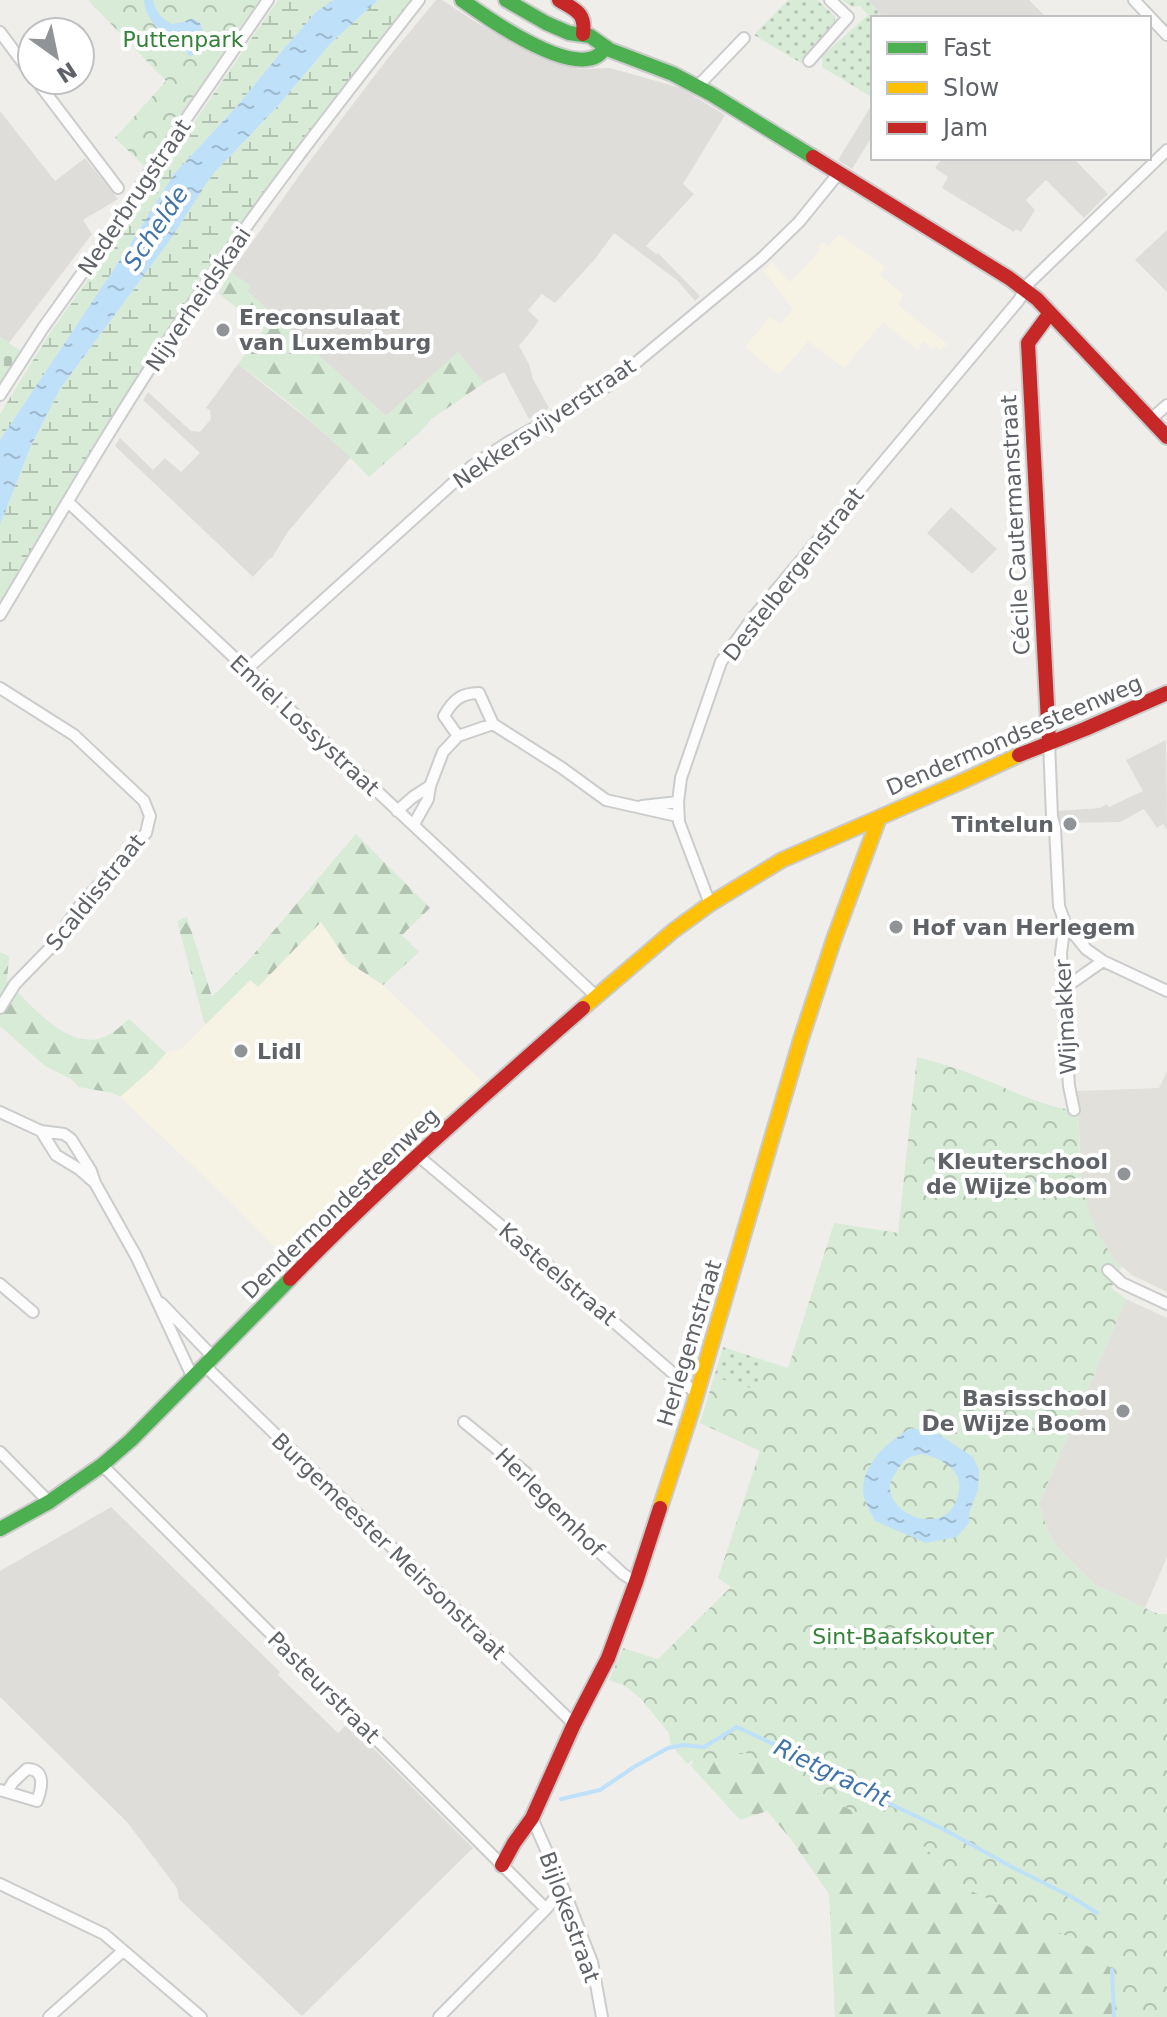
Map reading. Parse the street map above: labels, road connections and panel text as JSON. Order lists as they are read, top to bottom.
{
  "streets": {
    "street": [
      "Nederbrugstraat",
      "Nijverheidskaai",
      "Nekkersvijverstraat",
      "Cécile Cautermanstraat",
      "Destelbergenstraat",
      "Emiel Lossystraat",
      "Dendermondsesteenweg",
      "Scaldisstraat",
      "Wijmakker",
      "Dendermondesteenweg",
      "Kasteelstraat",
      "Herlegemstraat",
      "Herlegemhof",
      "Burgemeester Meirsonstraat",
      "Pasteurstraat",
      "Bijlokestraat"
    ]
  },
  "crossings": [
    ["Nijverheidskaai", "Emiel Lossystraat"],
    ["Nekkersvijverstraat", "Emiel Lossystraat"],
    ["Cécile Cautermanstraat", "Dendermondsesteenweg"],
    ["Cécile Cautermanstraat", "Wijmakker"],
    ["Destelbergenstraat", "Dendermondsesteenweg"],
    ["Destelbergenstraat", "Dendermondesteenweg"],
    ["Emiel Lossystraat", "Dendermondesteenweg"],
    ["Dendermondsesteenweg", "Wijmakker"],
    ["Dendermondsesteenweg", "Dendermondesteenweg"],
    ["Dendermondsesteenweg", "Herlegemstraat"],
    ["Dendermondesteenweg", "Kasteelstraat"],
    ["Dendermondesteenweg", "Burgemeester Meirsonstraat"],
    ["Dendermondesteenweg", "Pasteurstraat"],
    ["Kasteelstraat", "Herlegemstraat"],
    ["Herlegemstraat", "Herlegemhof"],
    ["Herlegemstraat", "Burgemeester Meirsonstraat"],
    ["Herlegemstraat", "Pasteurstraat"],
    ["Herlegemstraat", "Bijlokestraat"]
  ],
  "water": ["Schelde", "Rietgracht"],
  "parks": ["Puttenpark", "Sint-Baafskouter"],
  "places": [
    "Ereconsulaat van Luxemburg",
    "Tintelun",
    "Hof van Herlegem",
    "Lidl",
    "Kleuterschool de Wijze boom",
    "Basisschool De Wijze Boom"
  ],
  "legend": ["Fast", "Slow", "Jam"],
  "north": "bottom right"
}
